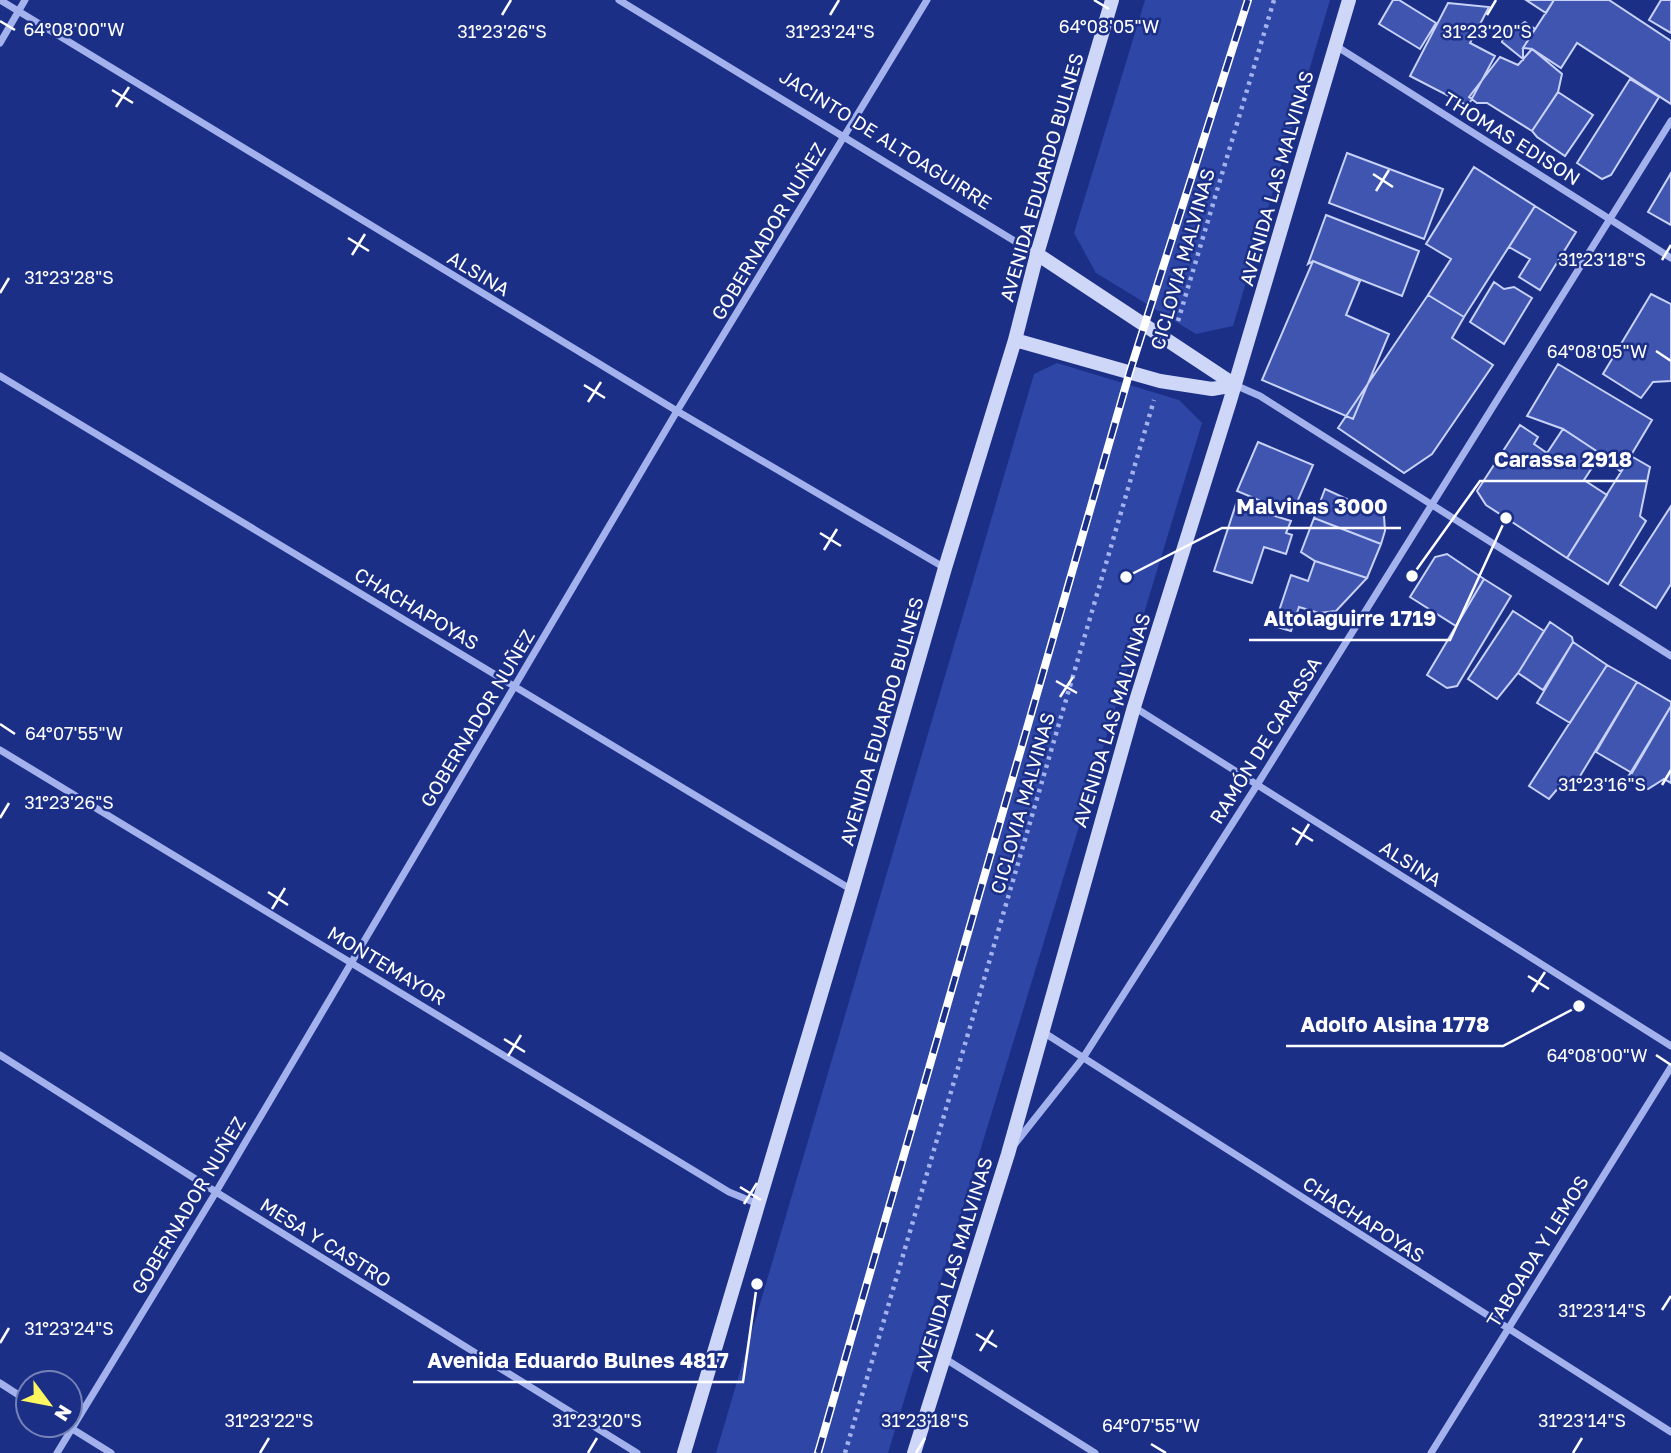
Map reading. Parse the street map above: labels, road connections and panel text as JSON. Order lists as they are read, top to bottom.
{
  "streets": {
    "main road": ["JACINTO DE ALTOAGUIRRE", "AVENIDA EDUARDO BULNES", "AVENIDA LAS MALVINAS"],
    "street": [
      "THOMAS EDISON",
      "GOBERNADOR NUÑEZ",
      "ALSINA",
      "CHACHAPOYAS",
      "RAMÓN DE CARASSA",
      "MONTEMAYOR",
      "MESA Y CASTRO",
      "TABOADA Y LEMOS"
    ],
    "path": ["CICLOVIA MALVINAS"]
  },
  "crossings": [
    ["THOMAS EDISON", "AVENIDA LAS MALVINAS"],
    ["THOMAS EDISON", "RAMÓN DE CARASSA"],
    ["JACINTO DE ALTOAGUIRRE", "AVENIDA EDUARDO BULNES"],
    ["JACINTO DE ALTOAGUIRRE", "AVENIDA LAS MALVINAS"],
    ["JACINTO DE ALTOAGUIRRE", "GOBERNADOR NUÑEZ"],
    ["JACINTO DE ALTOAGUIRRE", "CICLOVIA MALVINAS"],
    ["JACINTO DE ALTOAGUIRRE", "RAMÓN DE CARASSA"],
    ["AVENIDA EDUARDO BULNES", "ALSINA"],
    ["AVENIDA EDUARDO BULNES", "CHACHAPOYAS"],
    ["AVENIDA EDUARDO BULNES", "MONTEMAYOR"],
    ["AVENIDA LAS MALVINAS", "ALSINA"],
    ["AVENIDA LAS MALVINAS", "CHACHAPOYAS"],
    ["AVENIDA LAS MALVINAS", "RAMÓN DE CARASSA"],
    ["GOBERNADOR NUÑEZ", "ALSINA"],
    ["GOBERNADOR NUÑEZ", "CHACHAPOYAS"],
    ["GOBERNADOR NUÑEZ", "MONTEMAYOR"],
    ["GOBERNADOR NUÑEZ", "MESA Y CASTRO"],
    ["ALSINA", "RAMÓN DE CARASSA"],
    ["CHACHAPOYAS", "RAMÓN DE CARASSA"],
    ["CHACHAPOYAS", "TABOADA Y LEMOS"]
  ],
  "places": [
    "Altolaguirre 1719",
    "Carassa 2918",
    "Malvinas 3000",
    "Adolfo Alsina 1778",
    "Avenida Eduardo Bulnes 4817"
  ],
  "north": "bottom right",
  "coordinates": [
    "64°08'05\"W",
    "64°08'00\"W",
    "31°23'26\"S",
    "31°23'24\"S",
    "31°23'20\"S",
    "31°23'18\"S",
    "31°23'28\"S",
    "64°07'55\"W",
    "31°23'16\"S",
    "31°23'14\"S",
    "31°23'22\"S"
  ]
}
